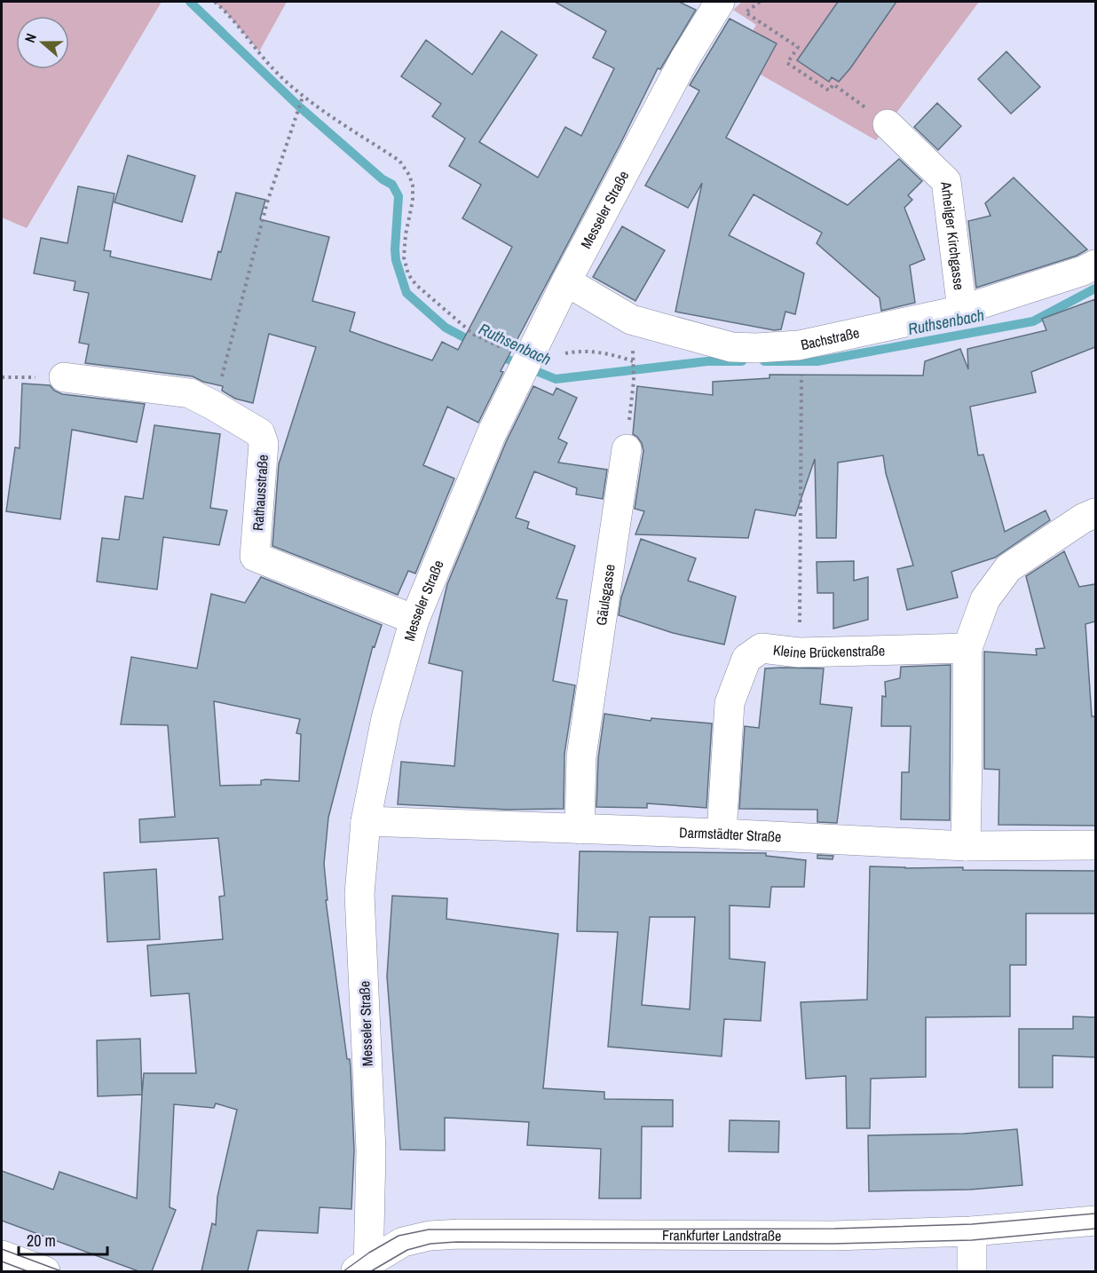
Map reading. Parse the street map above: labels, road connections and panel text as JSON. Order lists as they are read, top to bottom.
{
  "streets": {
    "street": [
      "Messeler Straße",
      "Arheilger Kirchgasse",
      "Bachstraße",
      "Rathausstraße",
      "Gäulsgasse",
      "Kleine Brückenstraße",
      "Darmstädter Straße",
      "Frankfurter Landstraße"
    ]
  },
  "crossings": [
    ["Messeler Straße", "Bachstraße"],
    ["Messeler Straße", "Rathausstraße"],
    ["Messeler Straße", "Darmstädter Straße"],
    ["Messeler Straße", "Frankfurter Landstraße"],
    ["Arheilger Kirchgasse", "Bachstraße"],
    ["Gäulsgasse", "Darmstädter Straße"],
    ["Kleine Brückenstraße", "Darmstädter Straße"]
  ],
  "water": ["Ruthsenbach"],
  "scale_bar": "20 m",
  "north": "left"
}
